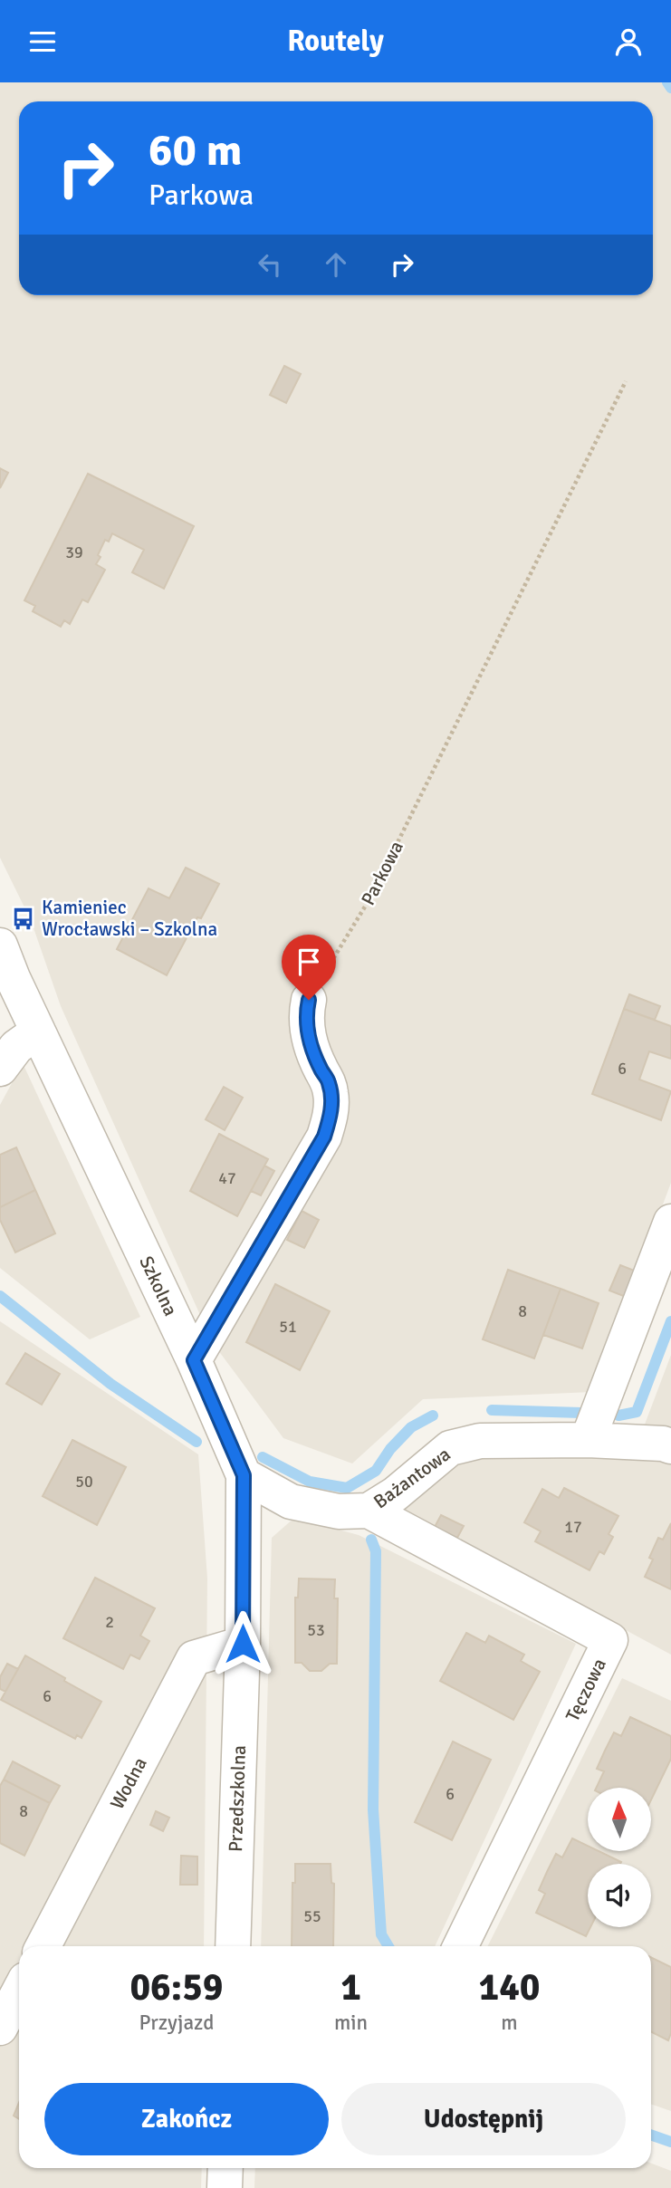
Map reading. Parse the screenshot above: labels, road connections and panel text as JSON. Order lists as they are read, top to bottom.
{
  "streets": {
    "street": [
      "Szkolna",
      "Bażantowa",
      "Tęczowa",
      "Wodna",
      "Przedszkolna"
    ],
    "path": ["Parkowa"]
  },
  "crossings": [
    ["Szkolna", "Bażantowa"],
    ["Szkolna", "Wodna"],
    ["Szkolna", "Przedszkolna"],
    ["Bażantowa", "Tęczowa"],
    ["Wodna", "Przedszkolna"]
  ],
  "places": {
    "bus stop": ["Kamieniec Wrocławski – Szkolna"]
  },
  "house_numbers": [
    "39",
    "6",
    "47",
    "8",
    "51",
    "50",
    "17",
    "2",
    "53",
    "6",
    "6",
    "8",
    "55"
  ],
  "north": "top",
  "page": {
    "header": "Routely",
    "turn": ["60 m", "Parkowa"],
    "eta": [
      "06:59",
      "Przyjazd",
      "1",
      "min",
      "140",
      "m"
    ],
    "buttons": ["Zakończ", "Udostępnij"]
  }
}
